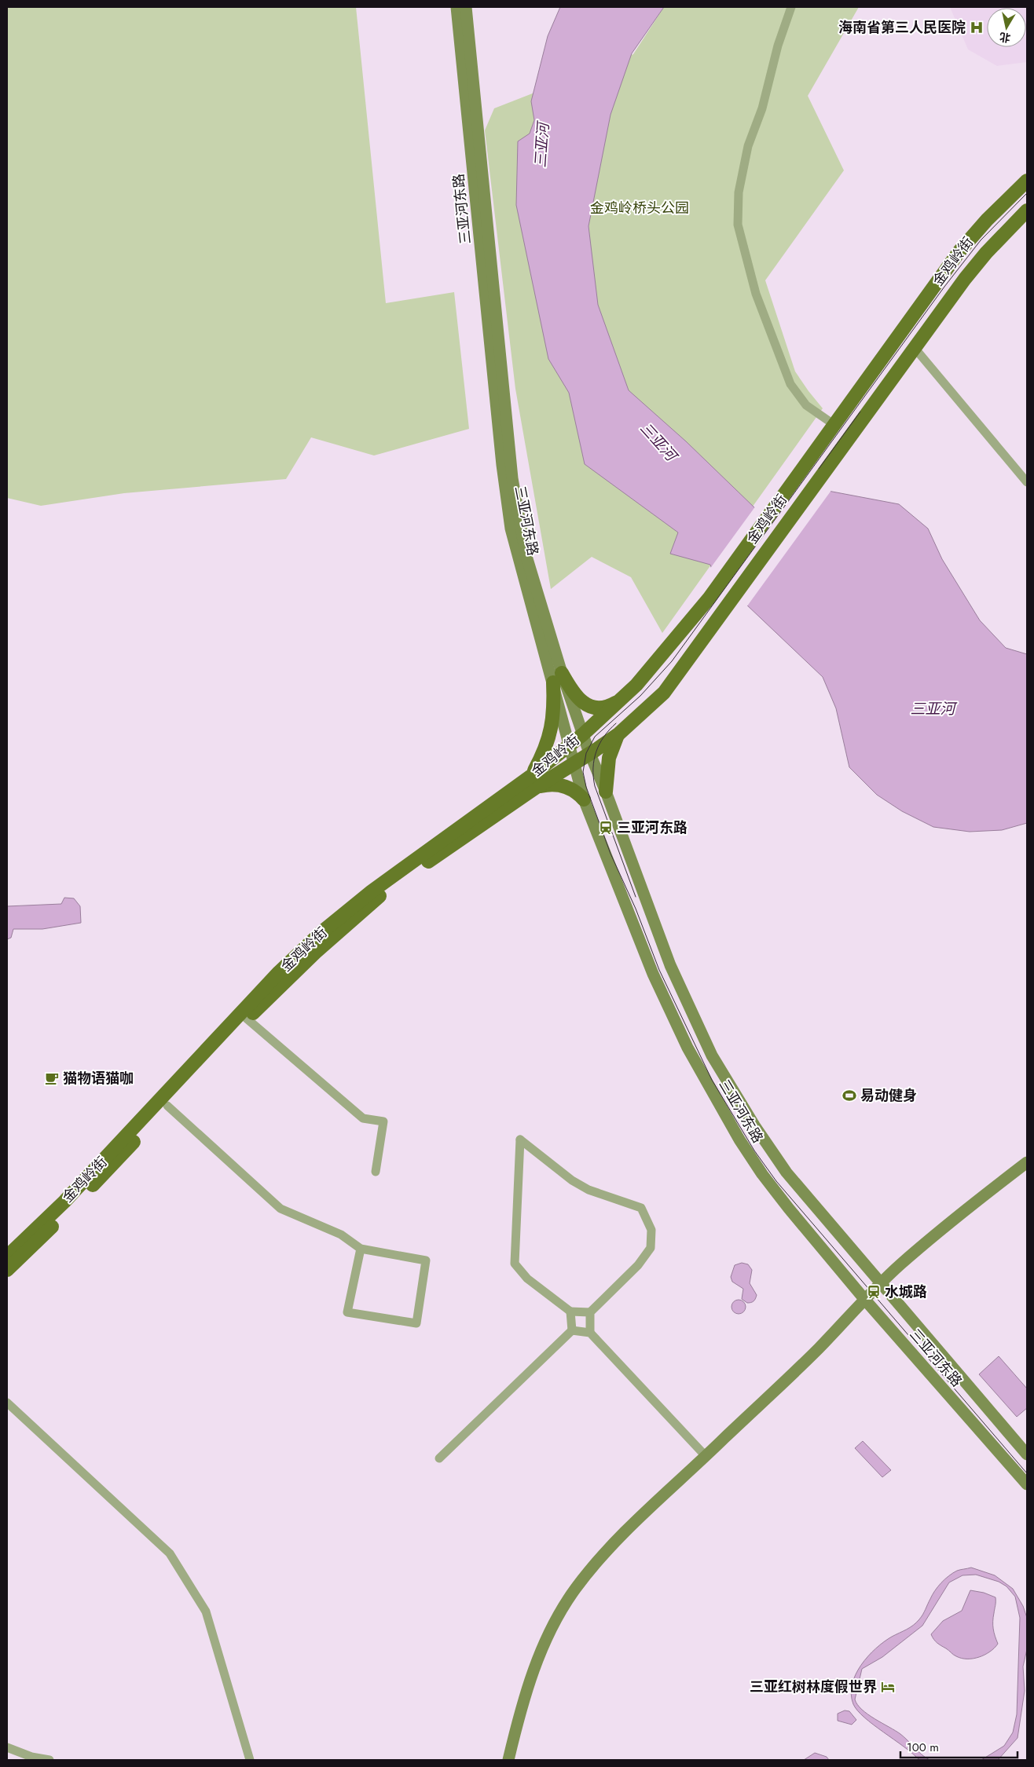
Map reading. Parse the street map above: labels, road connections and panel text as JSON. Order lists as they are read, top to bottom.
{
  "streets": {
    "main road": ["三亚河东路", "金鸡岭街"]
  },
  "crossings": [
    ["三亚河东路", "金鸡岭街"]
  ],
  "water": ["三亚河"],
  "parks": ["金鸡岭桥头公园"],
  "places": {
    "hospital": ["海南省第三人民医院"],
    "station": ["三亚河东路", "水城路"],
    "cafe": ["猫物语猫咖"],
    "sports": ["易动健身"],
    "hotel": ["三亚红树林度假世界"]
  },
  "scale_bar": "100 m",
  "north": "bottom"
}
